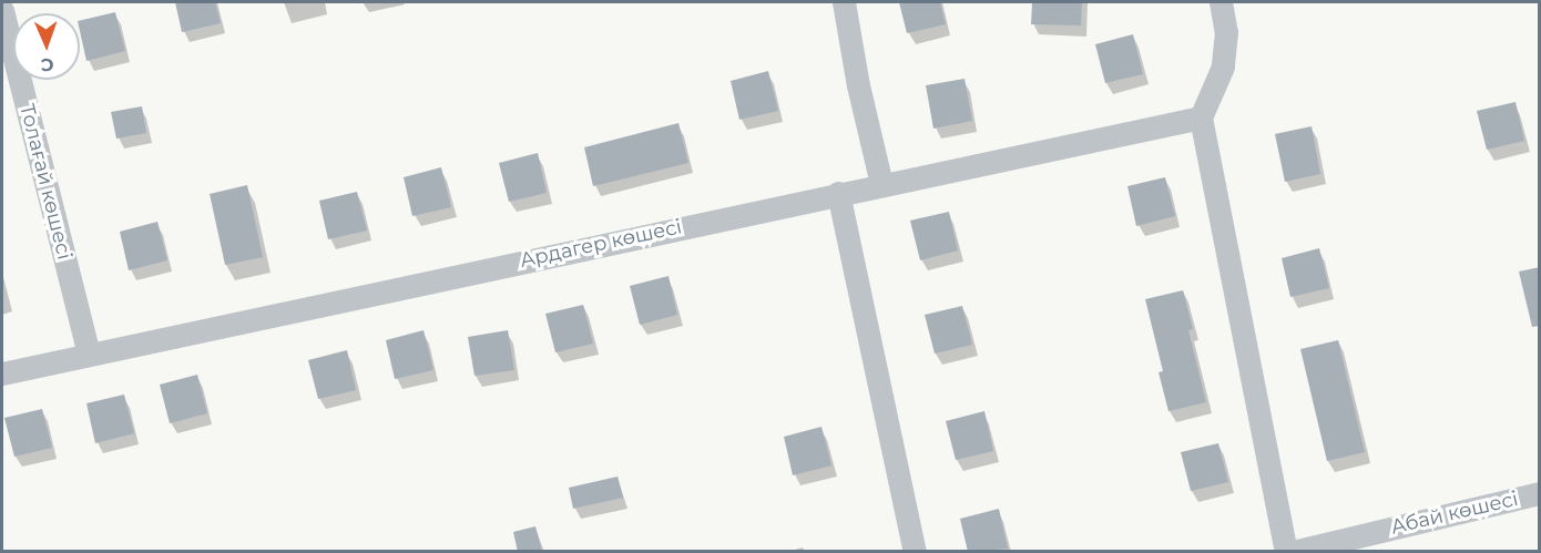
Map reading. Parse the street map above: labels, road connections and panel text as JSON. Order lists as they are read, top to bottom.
{
  "streets": {
    "street": ["Толағай көшесі", "Ардагер көшесі", "Абай көшесі"]
  },
  "crossings": [
    ["Толағай көшесі", "Ардагер көшесі"]
  ],
  "north": "bottom"
}
